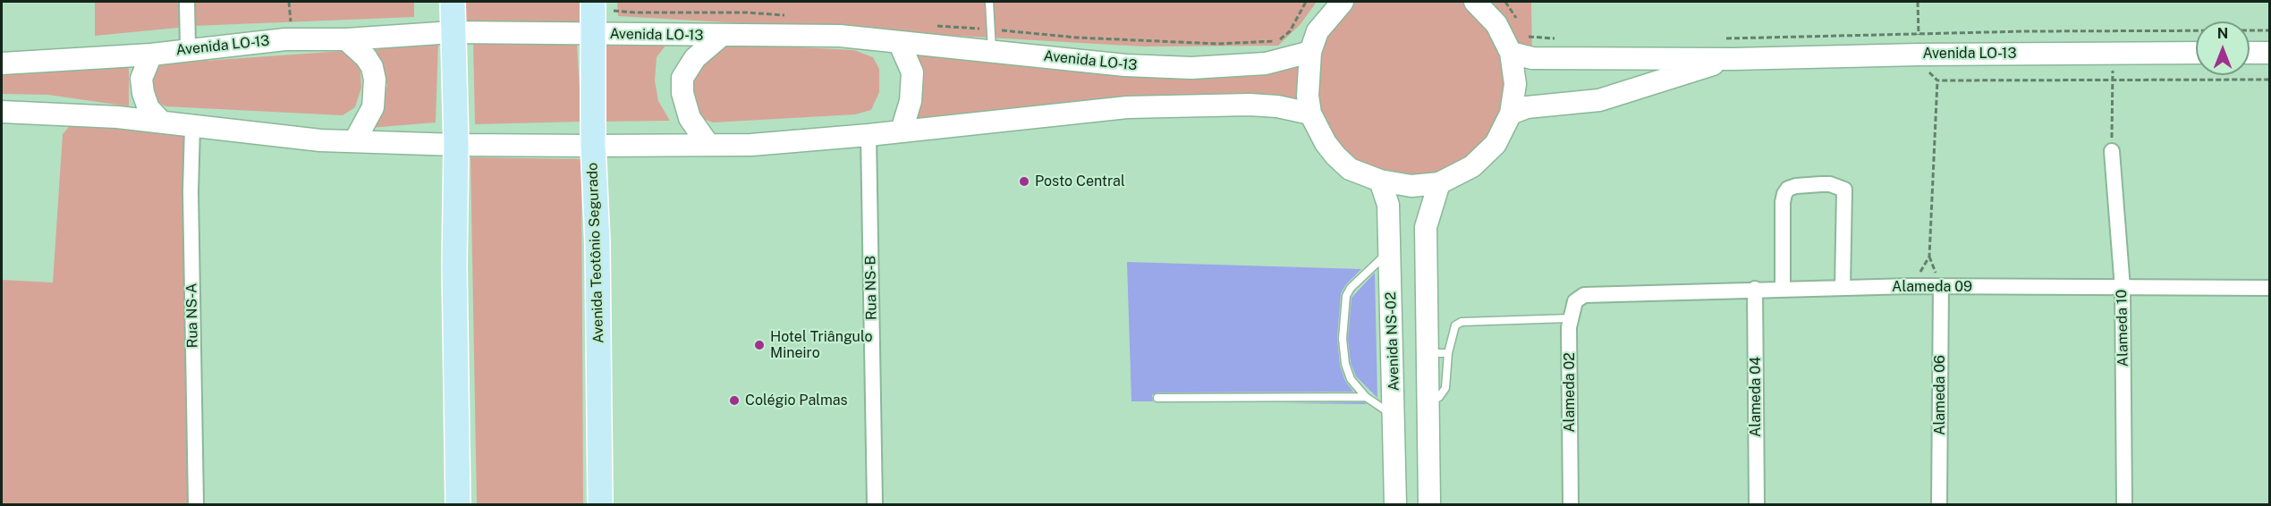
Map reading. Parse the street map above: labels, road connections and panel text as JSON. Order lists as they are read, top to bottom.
{
  "streets": {
    "main road": ["Avenida Teotônio Segurado"],
    "street": [
      "Avenida LO-13",
      "Alameda 09",
      "Rua NS-B",
      "Rua NS-A",
      "Alameda 10",
      "Avenida NS-02",
      "Alameda 02",
      "Alameda 06",
      "Alameda 04"
    ]
  },
  "crossings": [
    ["Avenida LO-13", "Avenida Teotônio Segurado"],
    ["Alameda 09", "Alameda 10"],
    ["Alameda 09", "Alameda 02"],
    ["Alameda 09", "Alameda 06"],
    ["Alameda 09", "Alameda 04"]
  ],
  "places": ["Posto Central", "Hotel Triângulo Mineiro", "Colégio Palmas"],
  "north": "top"
}
